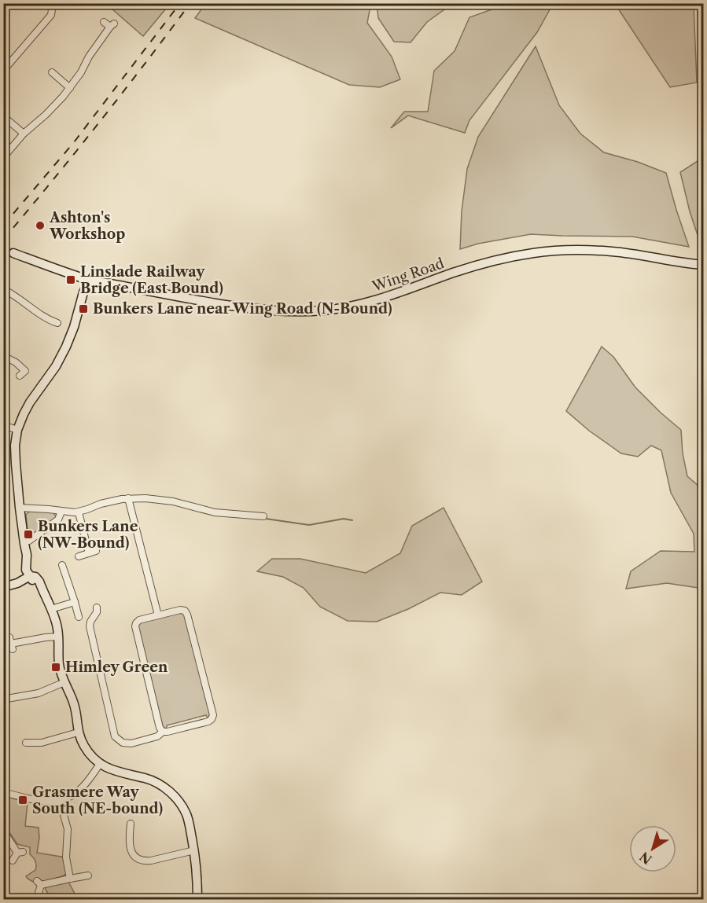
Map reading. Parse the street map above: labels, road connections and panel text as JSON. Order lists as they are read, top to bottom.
{
  "streets": {
    "street": ["Wing Road"]
  },
  "places": {
    "other": ["Ashton's Workshop"],
    "transit": [
      "Linslade Railway Bridge (East Bound)",
      "Bunkers Lane near Wing Road (N-Bound)",
      "Bunkers Lane (NW-Bound)",
      "Himley Green",
      "Grasmere Way South (NE-bound)"
    ]
  },
  "north": "bottom left"
}
